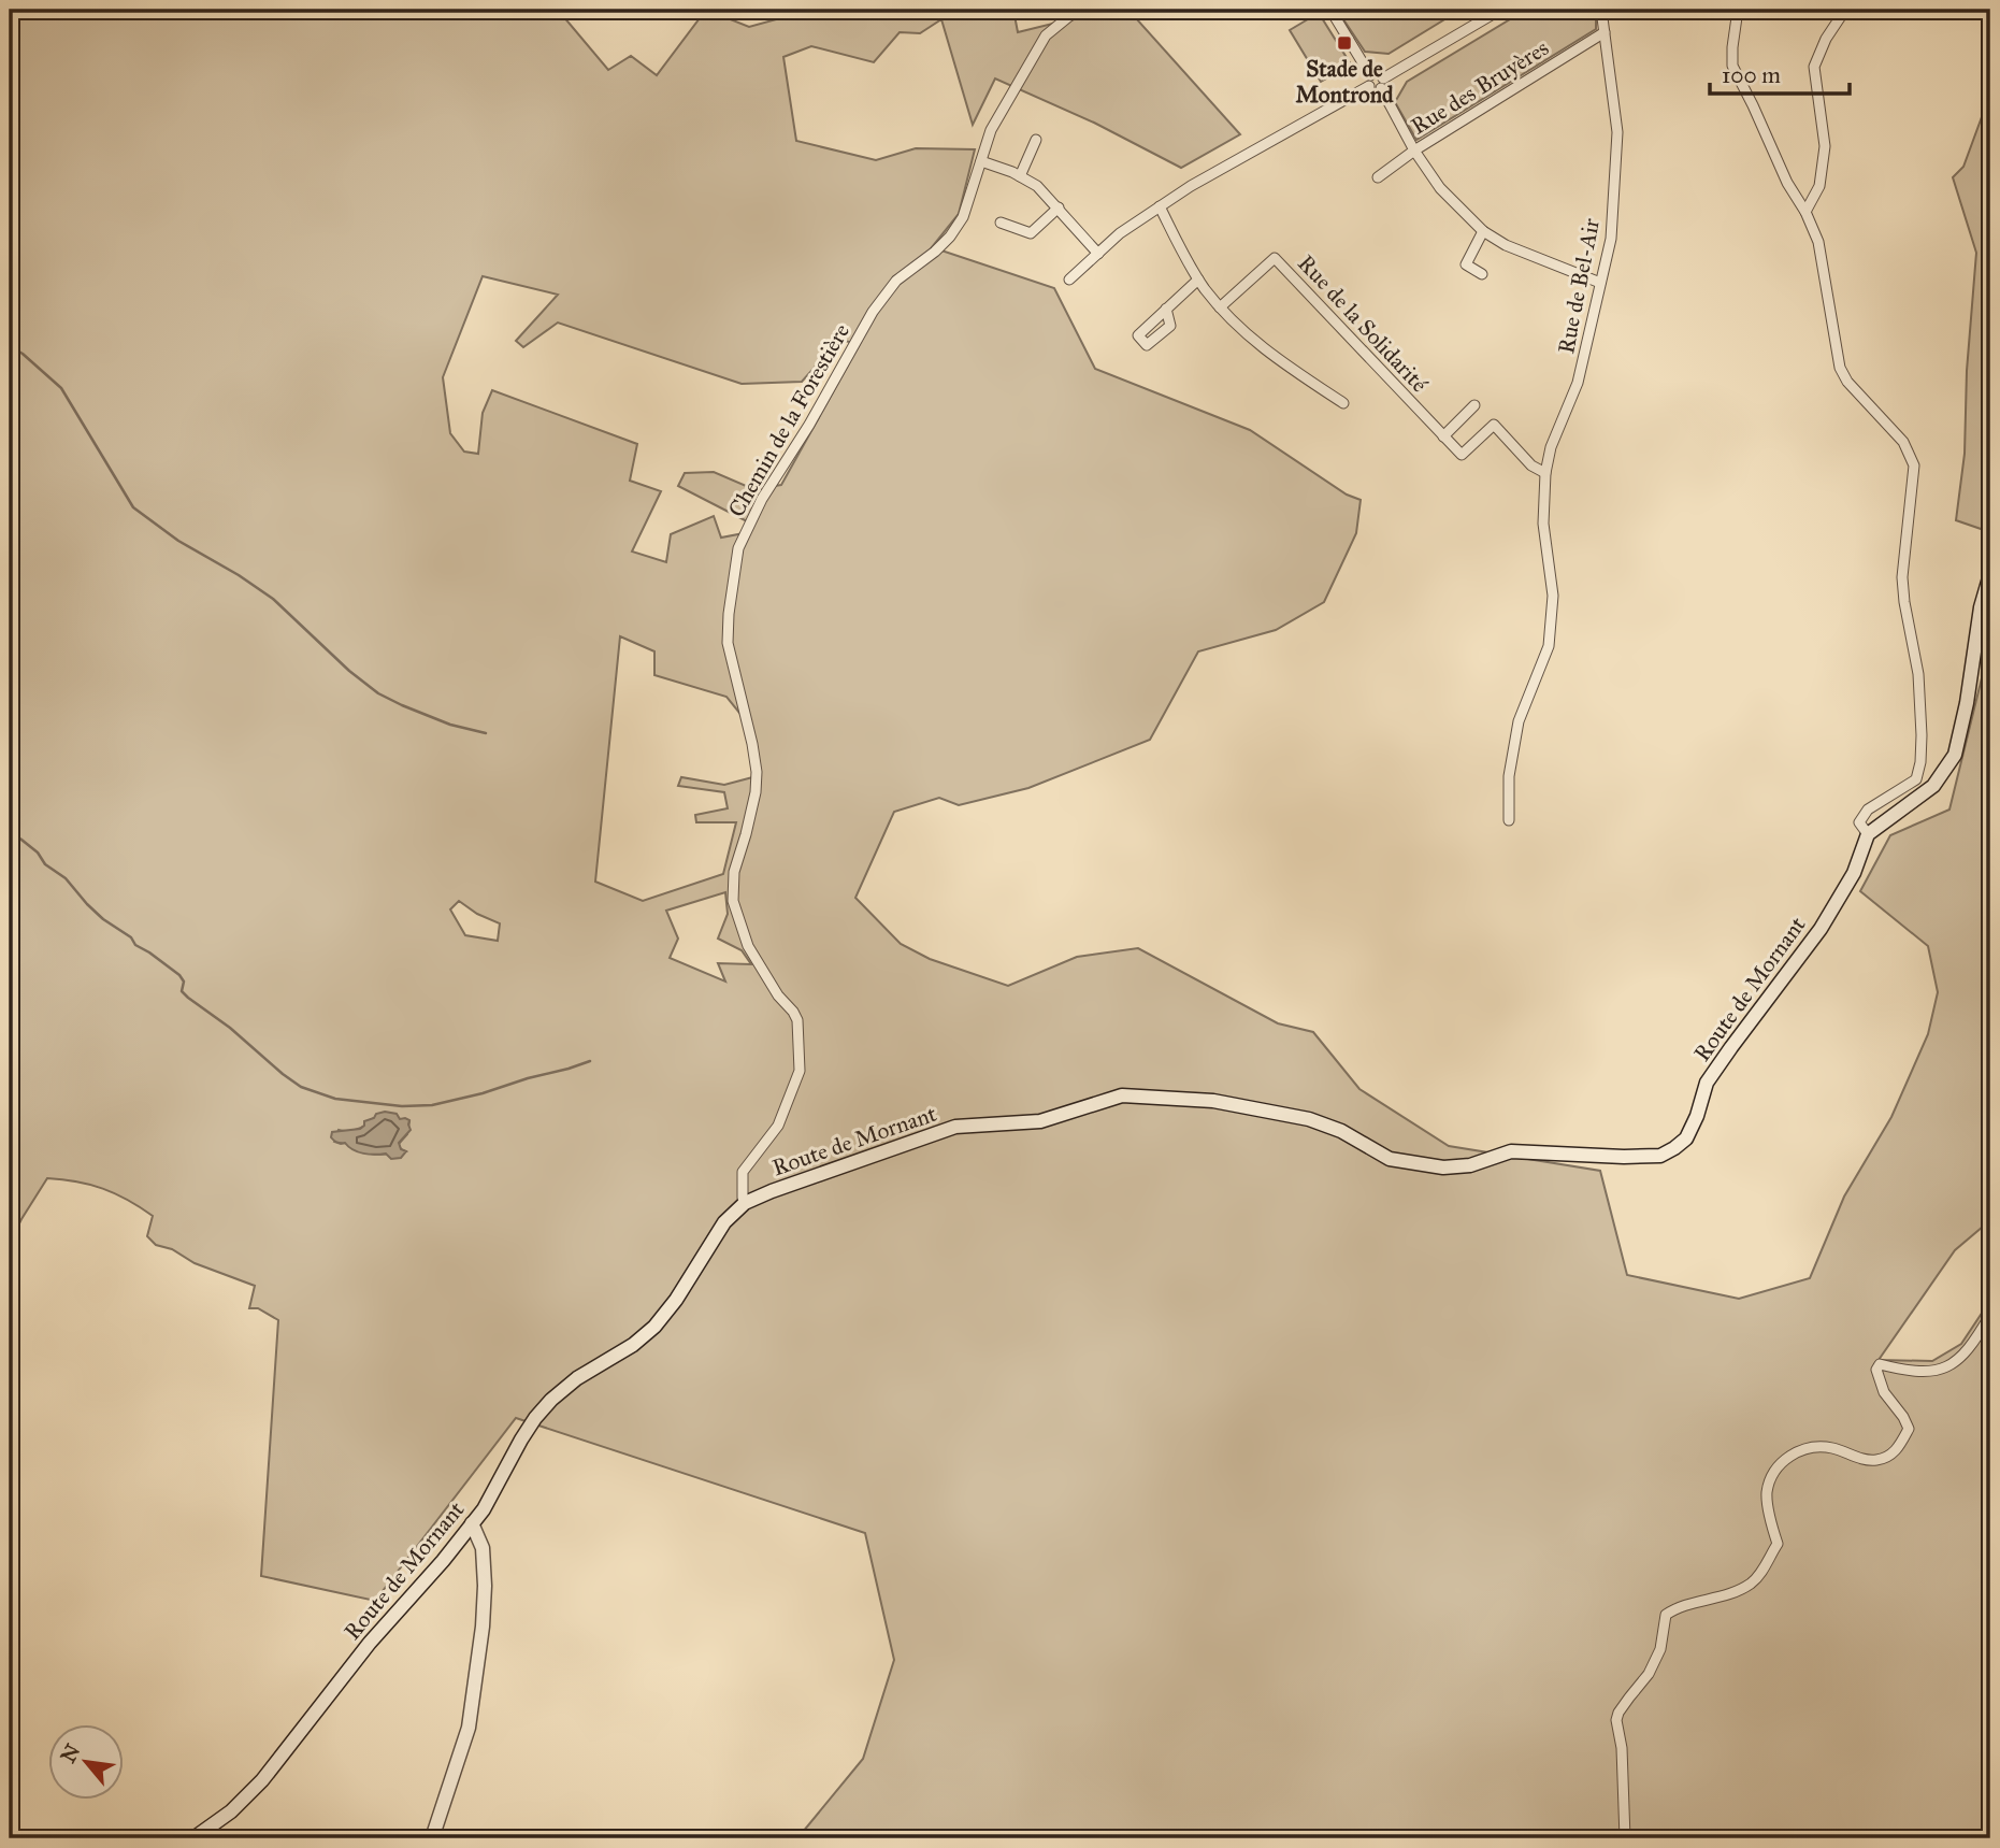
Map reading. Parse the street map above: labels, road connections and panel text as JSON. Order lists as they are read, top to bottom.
{
  "streets": {
    "main road": ["Route de Mornant"],
    "street": [
      "Rue des Bruyères",
      "Rue de Bel-Air",
      "Rue de la Solidarité",
      "Chemin de la Forestière"
    ]
  },
  "crossings": [
    ["Rue des Bruyères", "Rue de Bel-Air"],
    ["Chemin de la Forestière", "Route de Mornant"]
  ],
  "places": {
    "transit": ["Stade de Montrond"]
  },
  "scale_bar": "100 m",
  "north": "top left"
}
